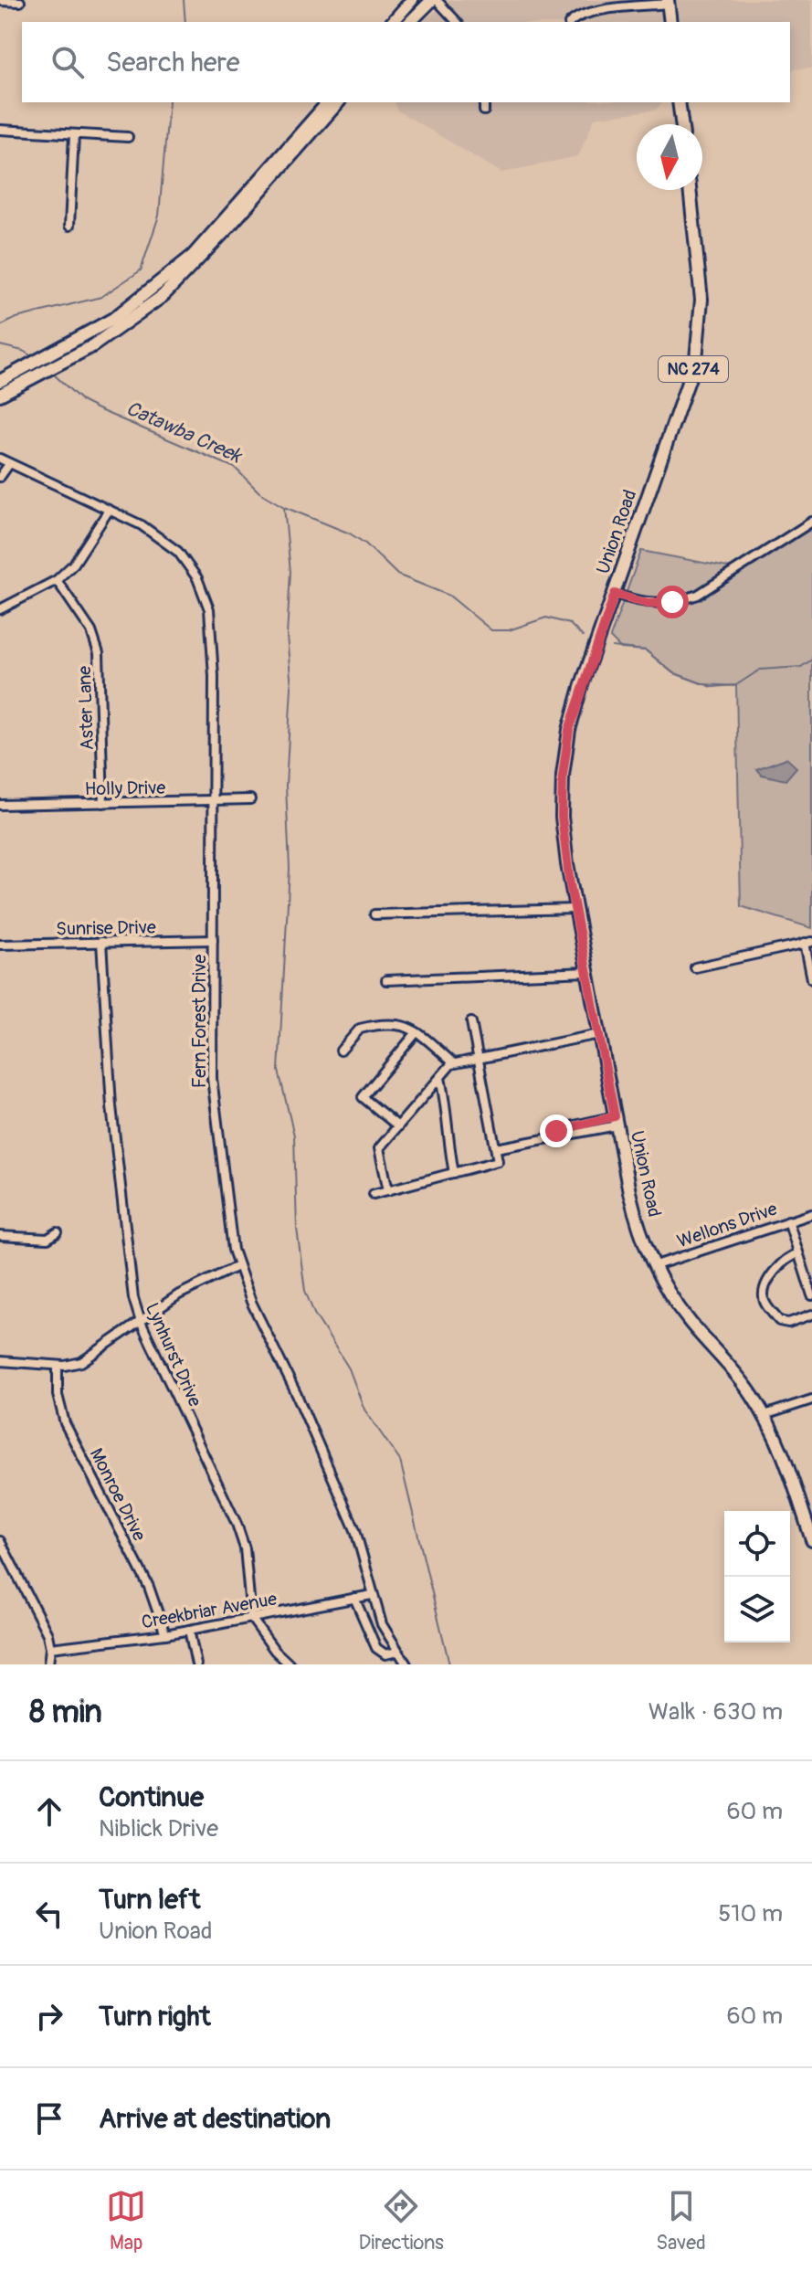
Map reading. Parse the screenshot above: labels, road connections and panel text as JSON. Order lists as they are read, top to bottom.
{
  "streets": {
    "main road": ["NC 274", "Union Road"],
    "street": [
      "Aster Lane",
      "Holly Drive",
      "Sunrise Drive",
      "Fern Forest Drive",
      "Wellons Drive",
      "Lynhurst Drive",
      "Monroe Drive",
      "Creekbriar Avenue"
    ]
  },
  "crossings": [
    ["Union Road", "Wellons Drive"],
    ["Aster Lane", "Holly Drive"],
    ["Holly Drive", "Fern Forest Drive"],
    ["Sunrise Drive", "Fern Forest Drive"],
    ["Sunrise Drive", "Lynhurst Drive"],
    ["Fern Forest Drive", "Creekbriar Avenue"],
    ["Lynhurst Drive", "Creekbriar Avenue"],
    ["Monroe Drive", "Creekbriar Avenue"]
  ],
  "water": ["Catawba Creek"],
  "north": "bottom",
  "page": {
    "search": "Search here",
    "heading": ["8 min", "Walk · 630 m"],
    "list": [
      ["Continue", "Niblick Drive", "60 m"],
      ["Turn left", "Union Road", "510 m"],
      ["Turn right", "60 m"],
      "Arrive at destination"
    ],
    "nav": ["Map", "Directions", "Saved"]
  }
}
